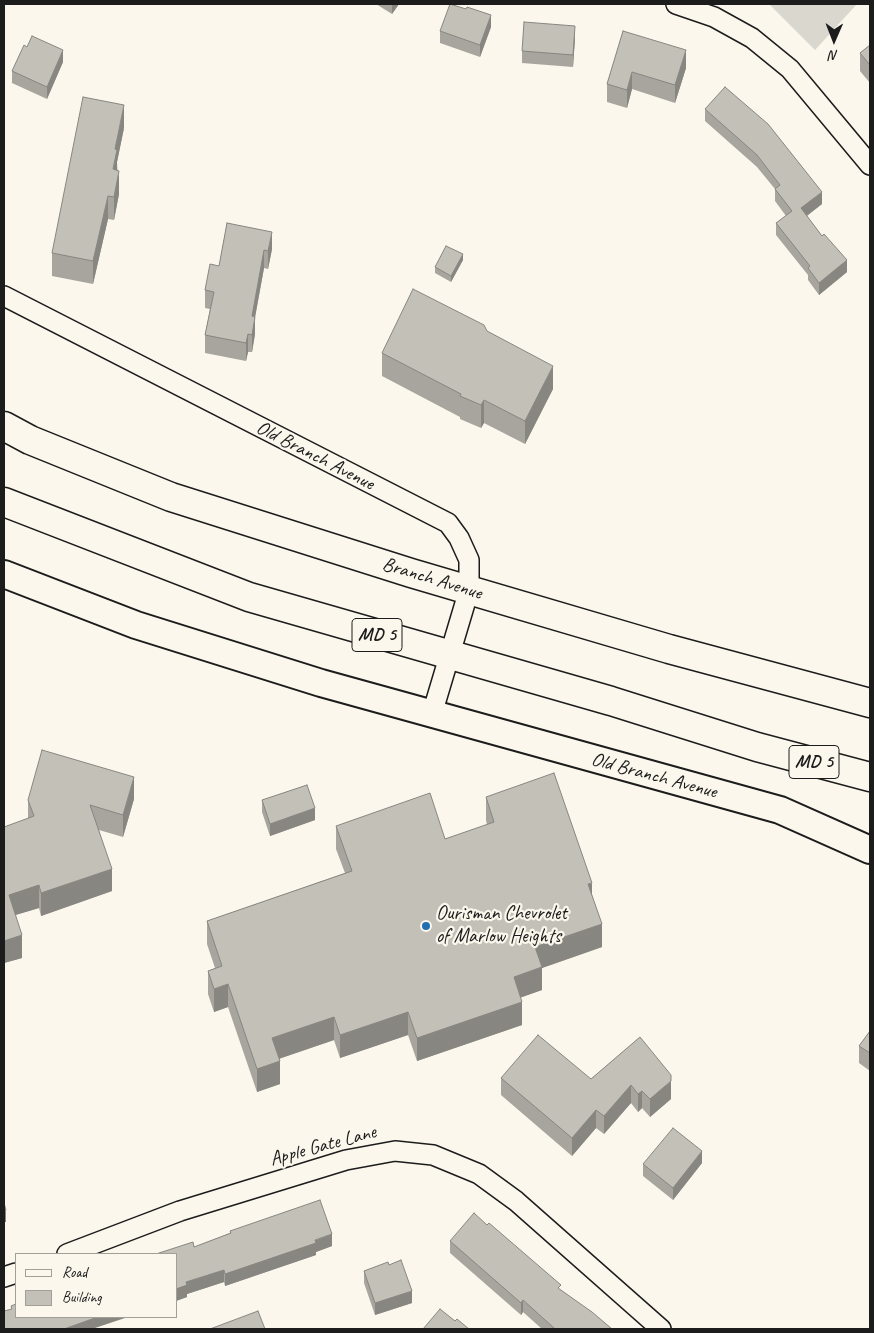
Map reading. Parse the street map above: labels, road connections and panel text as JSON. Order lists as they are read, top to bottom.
{
  "streets": {
    "highway": ["Branch Avenue", "MD 5"],
    "street": ["Old Branch Avenue", "Apple Gate Lane"]
  },
  "crossings": [
    ["Old Branch Avenue", "Branch Avenue"],
    ["Old Branch Avenue", "MD 5"]
  ],
  "places": ["Ourisman Chevrolet of Marlow Heights"],
  "legend": ["Road", "Building"],
  "north": "bottom"
}
